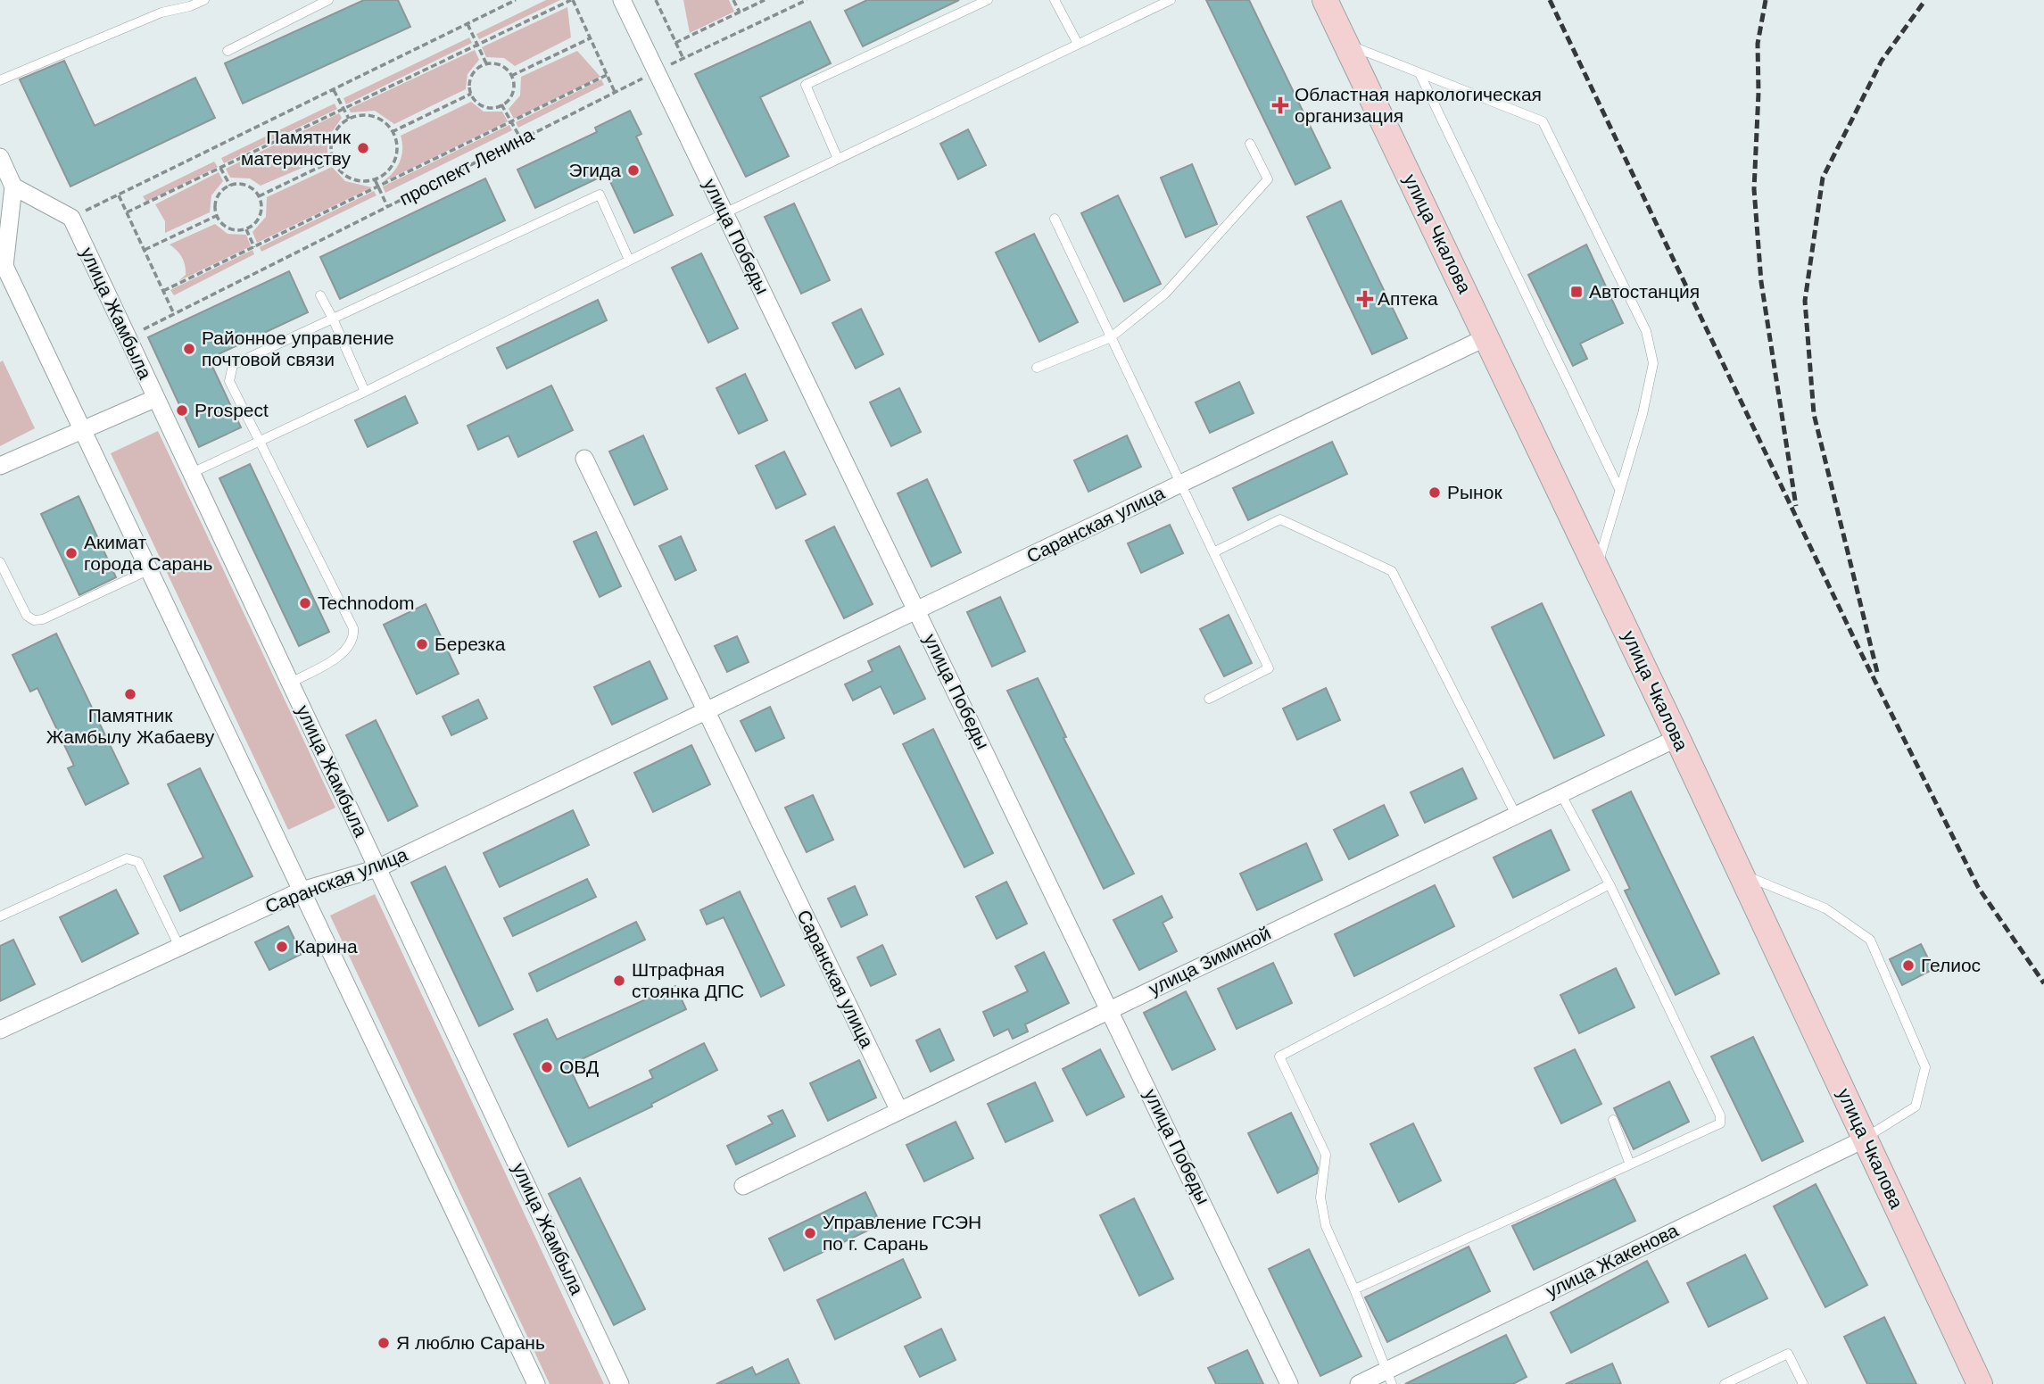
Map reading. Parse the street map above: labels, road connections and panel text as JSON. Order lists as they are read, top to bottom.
{
  "streets": {
    "main road": ["улица Чкалова"],
    "street": [
      "улица Победы",
      "улица Жамбыла",
      "Саранская улица",
      "улица Зиминой",
      "улица Жакенова"
    ],
    "path": ["проспект Ленина"]
  },
  "crossings": [
    ["проспект Ленина", "улица Победы"],
    ["проспект Ленина", "улица Жамбыла"],
    ["улица Чкалова", "Саранская улица"],
    ["улица Чкалова", "улица Зиминой"],
    ["улица Чкалова", "улица Жакенова"],
    ["улица Победы", "Саранская улица"],
    ["улица Победы", "улица Зиминой"],
    ["улица Жамбыла", "Саранская улица"],
    ["Саранская улица", "улица Зиминой"]
  ],
  "places": {
    "health": ["Областная наркологическая организация", "Аптека"],
    "other": [
      "Памятник материнству",
      "Эгида",
      "Районное управление почтовой связи",
      "Prospect",
      "Рынок",
      "Акимат города Сарань",
      "Technodom",
      "Березка",
      "Памятник Жамбылу Жабаеву",
      "Карина",
      "Гелиос",
      "Штрафная стоянка ДПС",
      "ОВД",
      "Управление ГСЭН по г. Сарань",
      "Я люблю Сарань"
    ],
    "transit": ["Автостанция"]
  }
}
